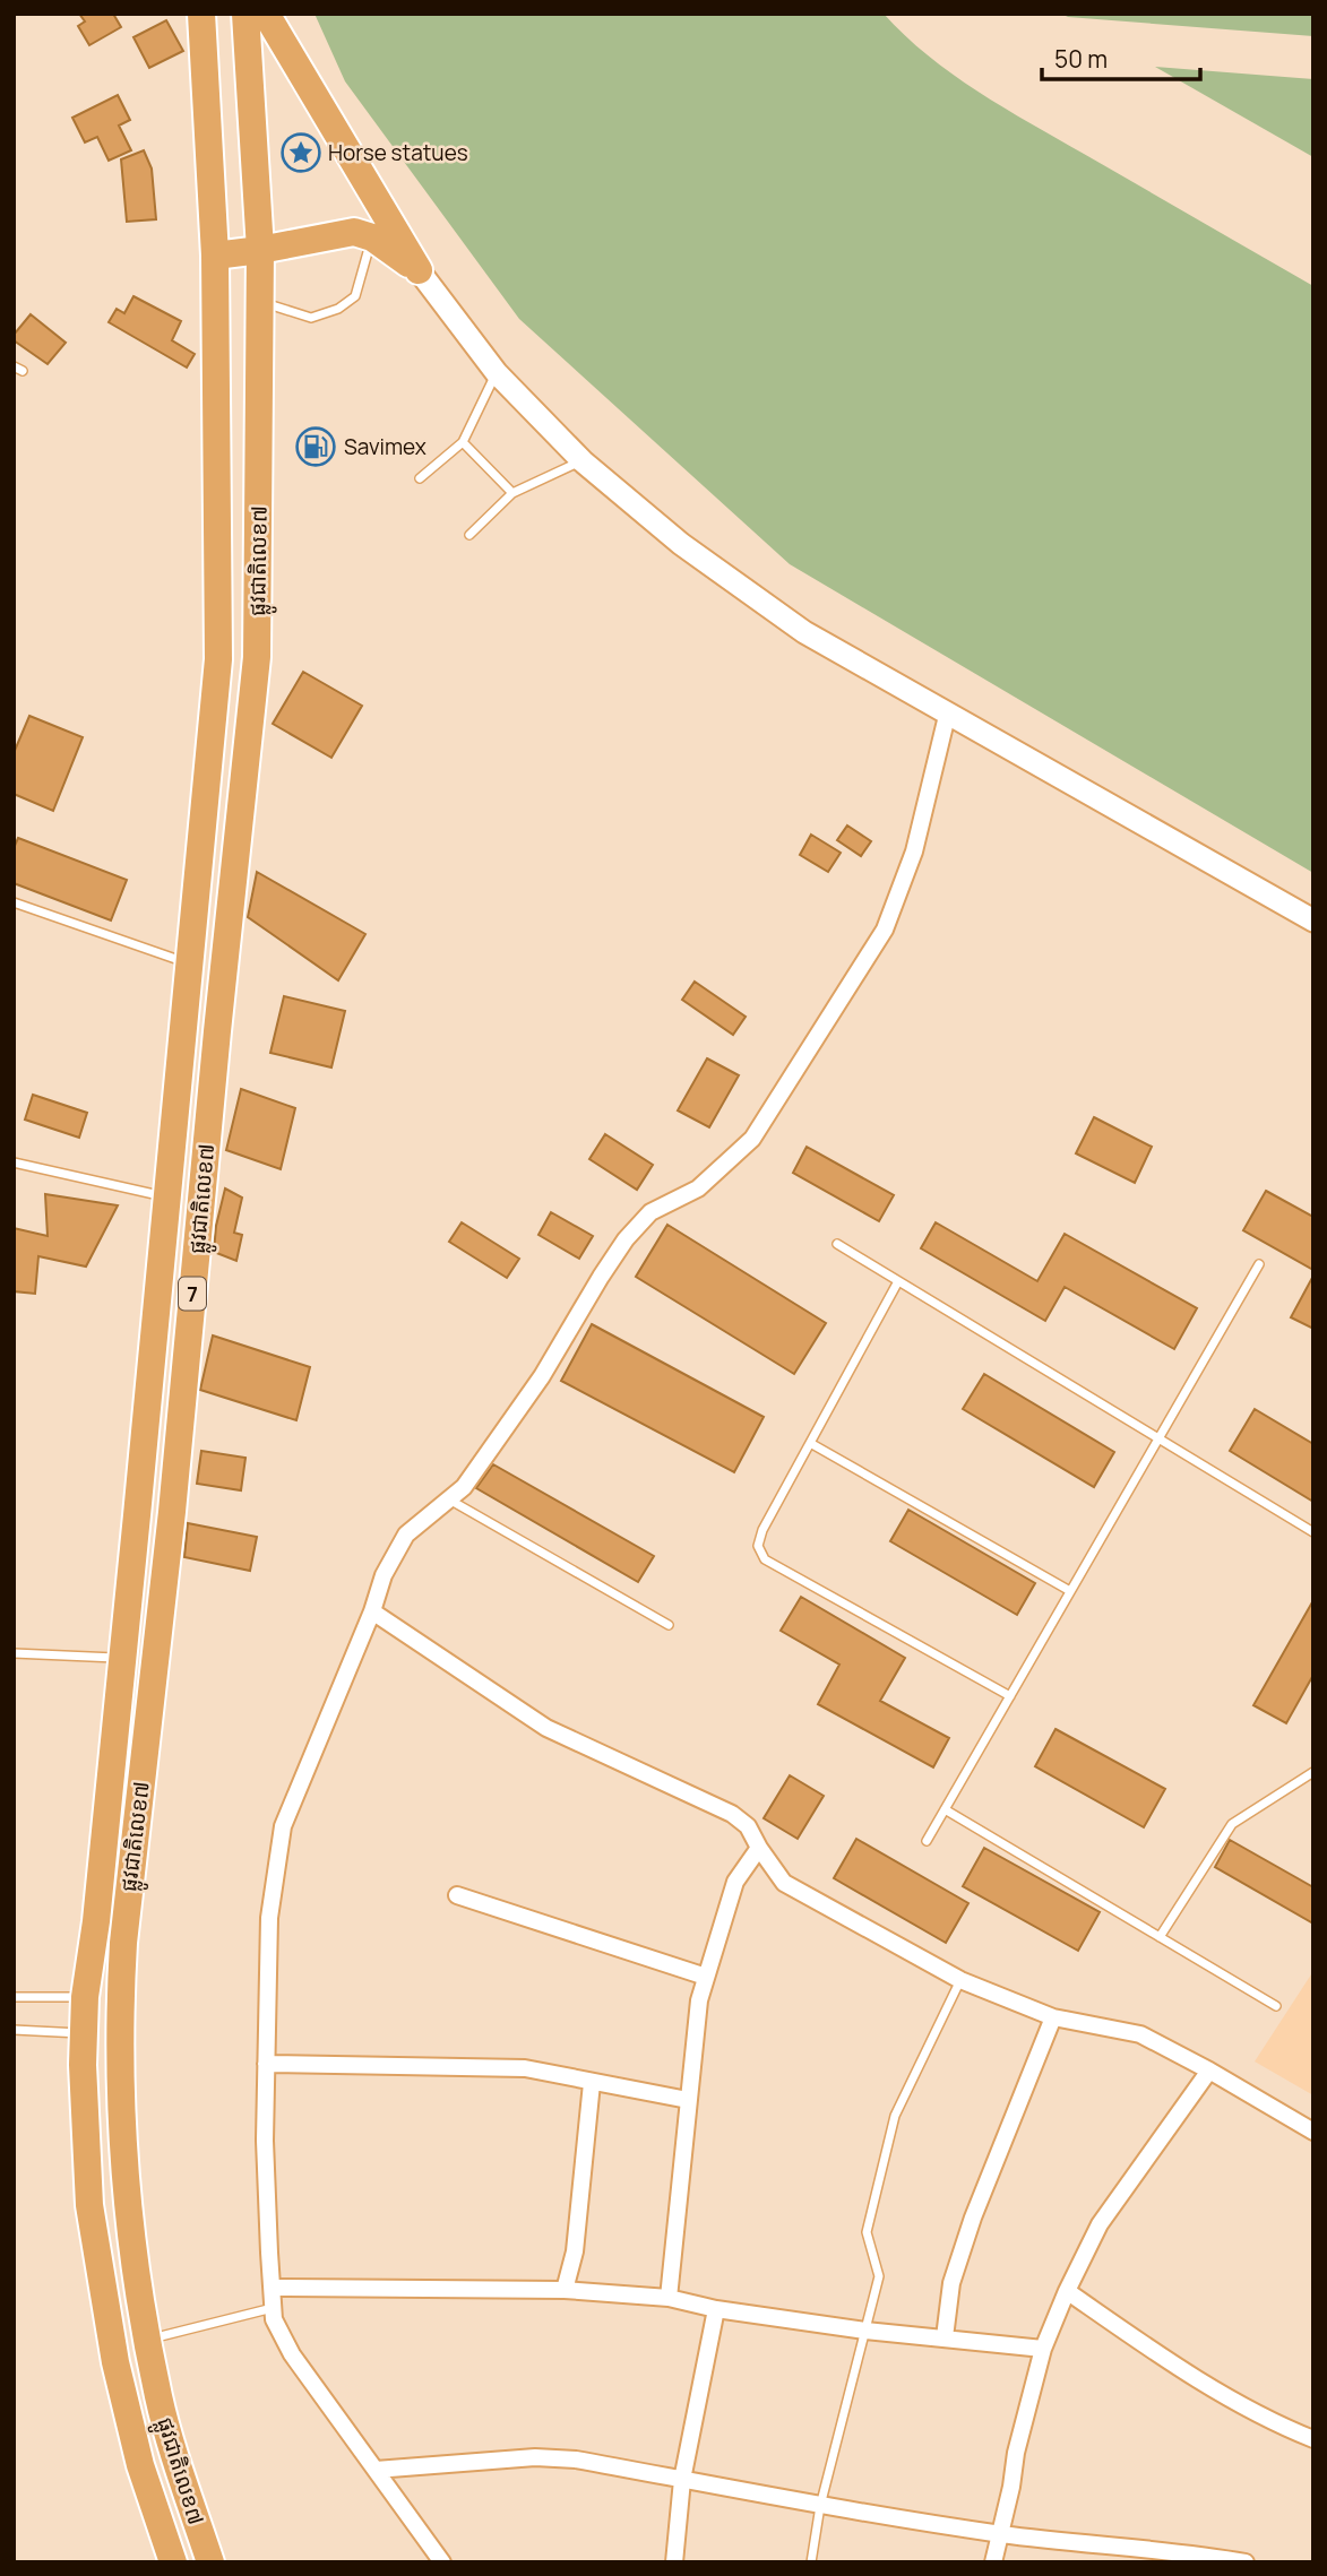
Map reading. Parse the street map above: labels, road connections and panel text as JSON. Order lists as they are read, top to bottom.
{
  "streets": {
    "highway": ["ផ្លូវជាតិលេខ៧", "7"]
  },
  "places": {
    "place": ["Horse statues"],
    "fuel station": ["Savimex"]
  },
  "scale_bar": "50 m"
}
